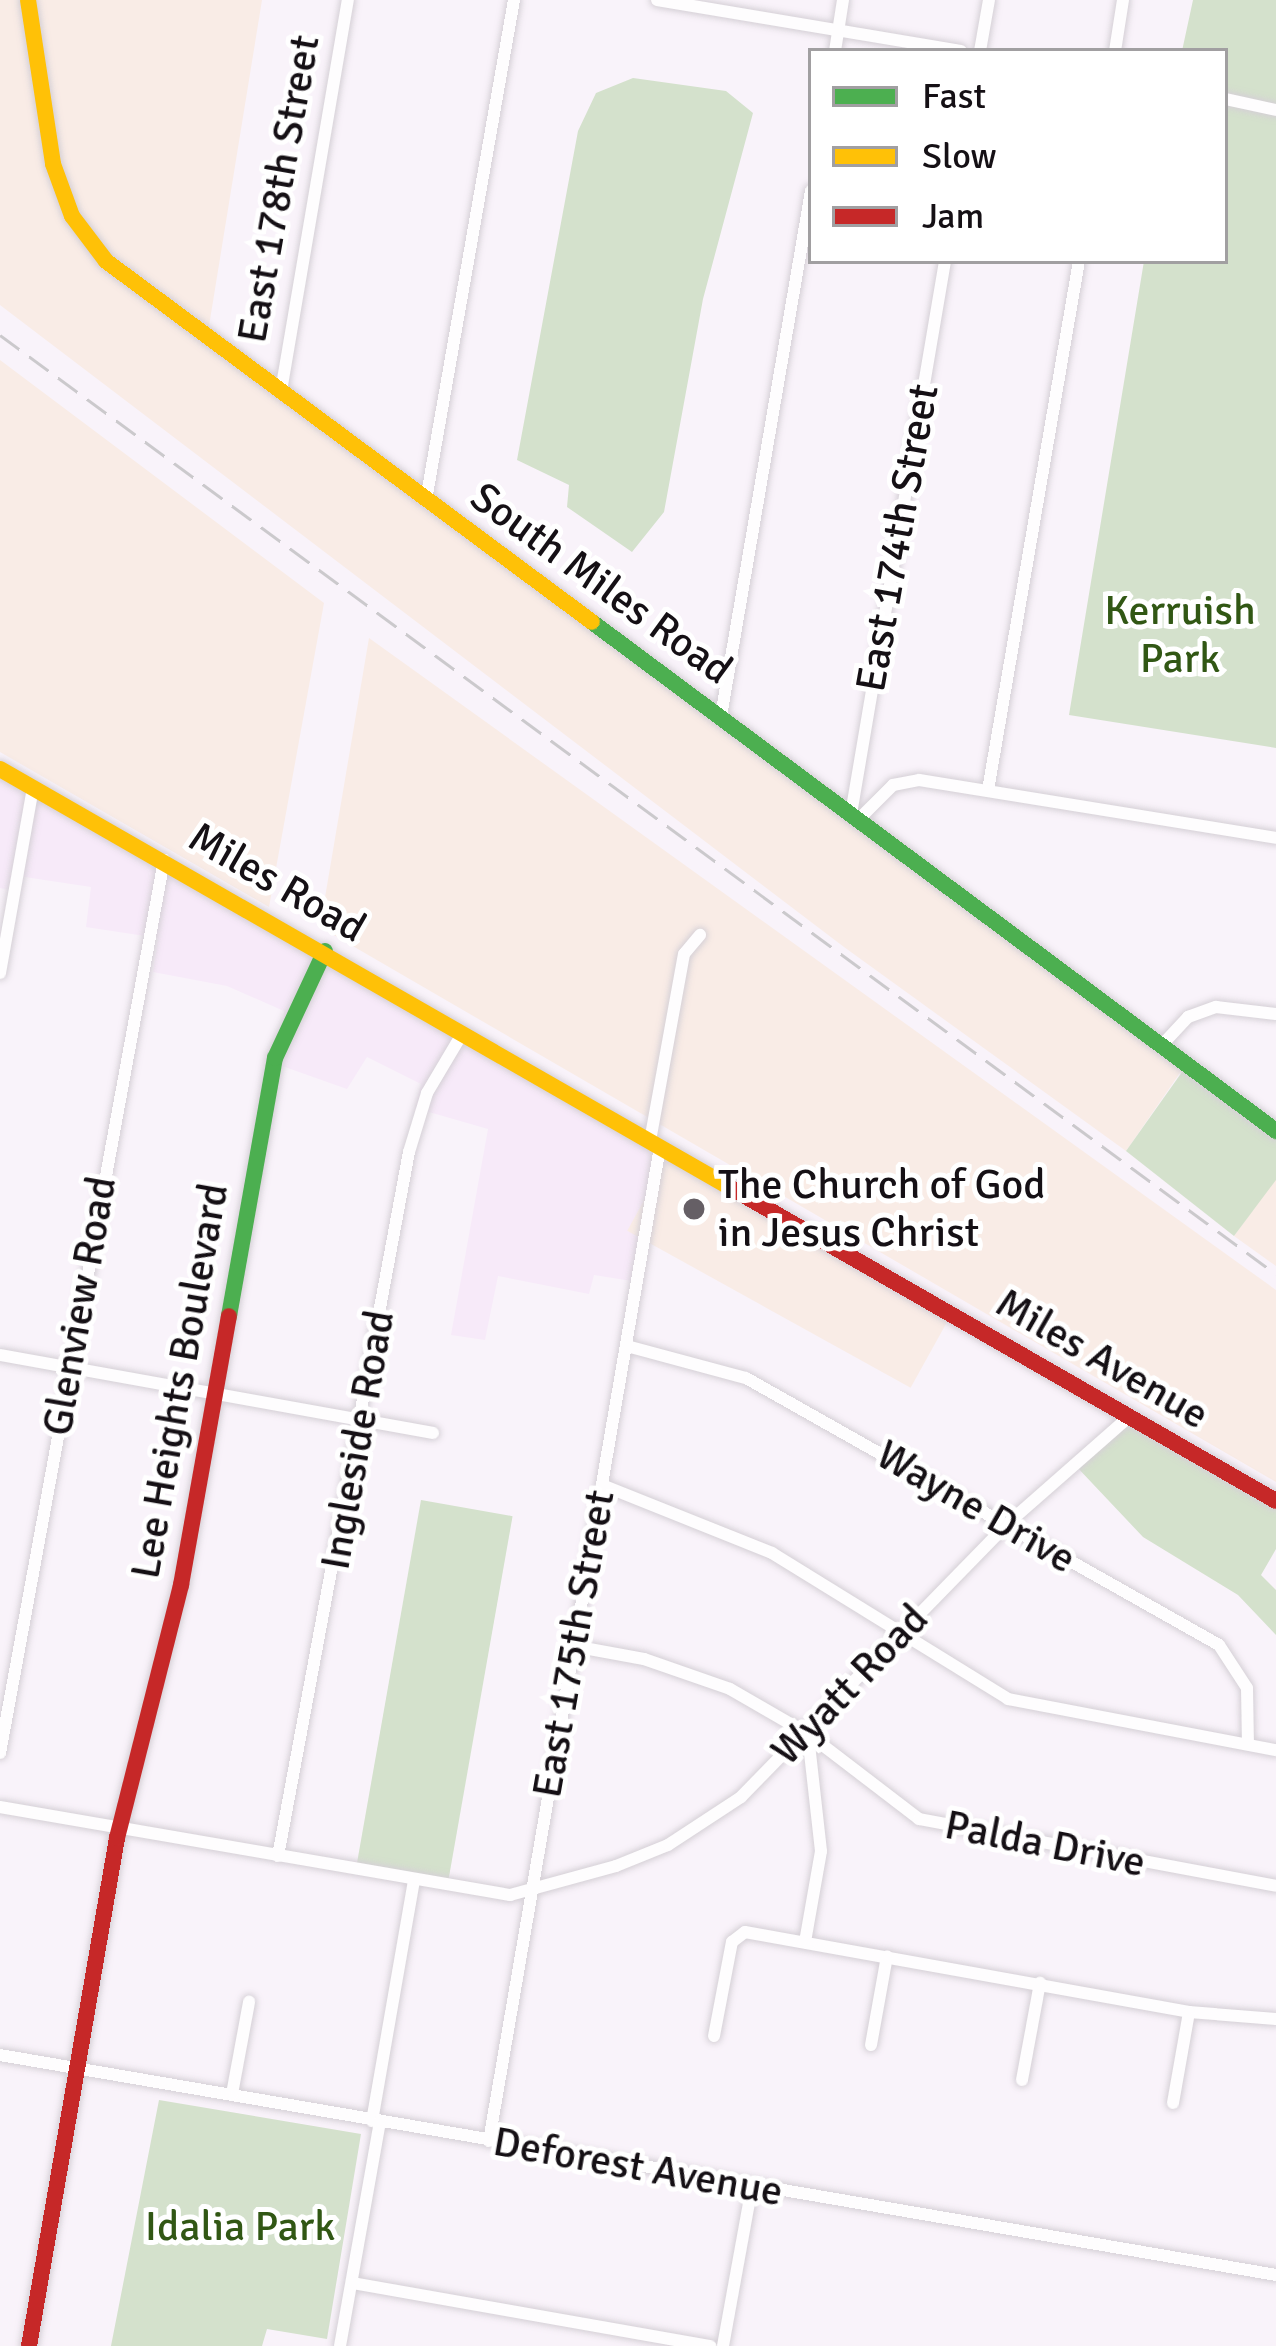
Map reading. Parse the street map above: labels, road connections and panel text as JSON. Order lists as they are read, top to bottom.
{
  "streets": {
    "street": [
      "East 178th Street",
      "East 174th Street",
      "South Miles Road",
      "Miles Road",
      "Glenview Road",
      "Miles Avenue",
      "Lee Heights Boulevard",
      "Ingleside Road",
      "Wayne Drive",
      "East 175th Street",
      "Wyatt Road",
      "Palda Drive",
      "Deforest Avenue"
    ]
  },
  "crossings": [
    ["East 178th Street", "South Miles Road"],
    ["East 174th Street", "South Miles Road"],
    ["Miles Road", "Glenview Road"],
    ["Miles Road", "Miles Avenue"],
    ["Miles Road", "Lee Heights Boulevard"],
    ["Miles Road", "Ingleside Road"],
    ["Miles Avenue", "East 175th Street"],
    ["Miles Avenue", "Wyatt Road"],
    ["Lee Heights Boulevard", "Wyatt Road"],
    ["Ingleside Road", "Wyatt Road"],
    ["Wayne Drive", "East 175th Street"],
    ["Wayne Drive", "Wyatt Road"],
    ["East 175th Street", "Wyatt Road"],
    ["East 175th Street", "Palda Drive"],
    ["East 175th Street", "Deforest Avenue"],
    ["Wyatt Road", "Palda Drive"]
  ],
  "parks": ["Kerruish Park", "Idalia Park"],
  "places": ["The Church of God in Jesus Christ"],
  "legend": ["Fast", "Slow", "Jam"]
}
